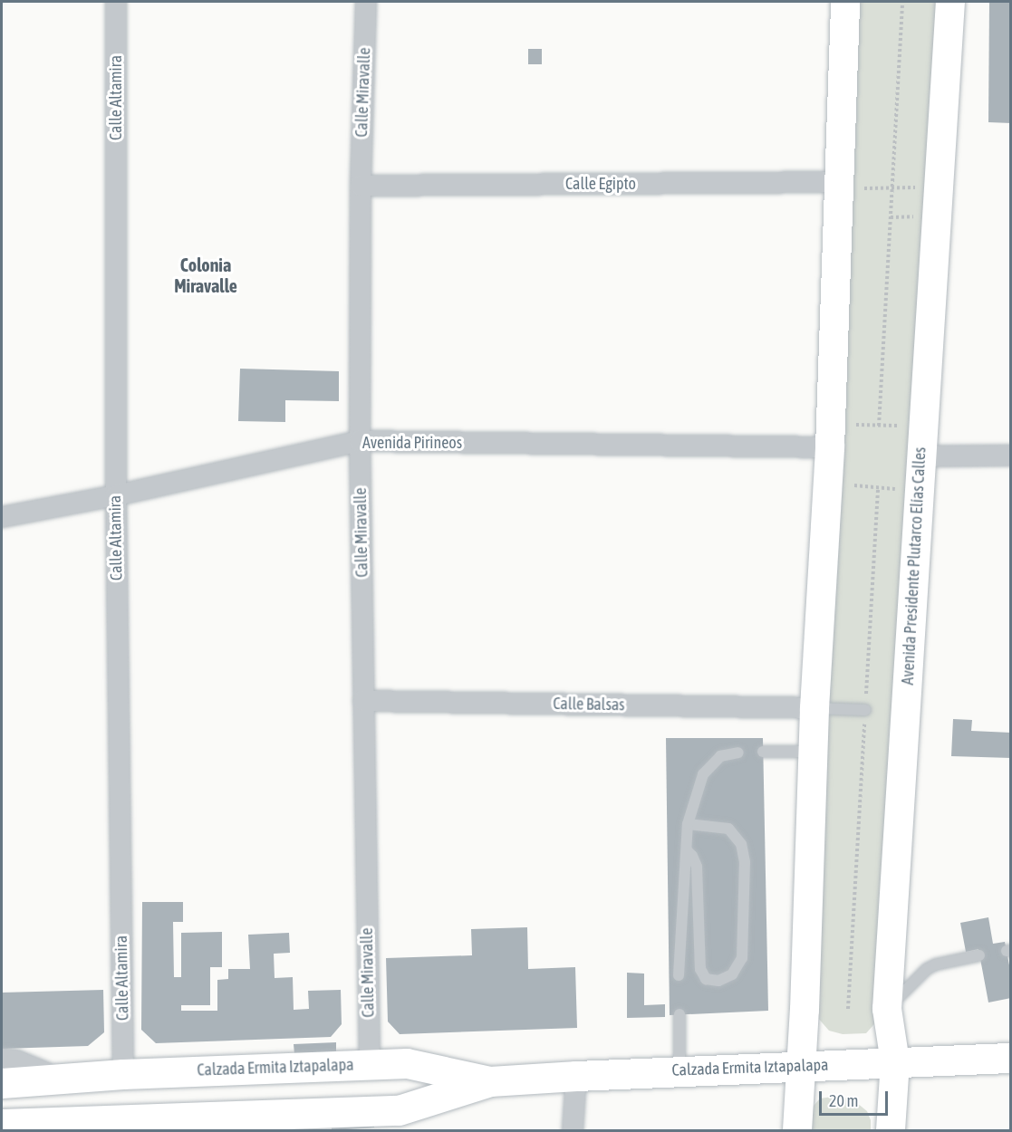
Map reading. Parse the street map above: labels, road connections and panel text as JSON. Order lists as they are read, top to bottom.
{
  "streets": {
    "main road": ["Avenida Presidente Plutarco Elías Calles", "Calzada Ermita Iztapalapa"],
    "street": [
      "Calle Miravalle",
      "Calle Altamira",
      "Calle Egipto",
      "Avenida Pirineos",
      "Calle Balsas"
    ]
  },
  "crossings": [
    ["Calle Miravalle", "Calle Egipto"],
    ["Calle Miravalle", "Avenida Pirineos"],
    ["Calle Miravalle", "Calle Balsas"],
    ["Calle Miravalle", "Calzada Ermita Iztapalapa"],
    ["Calle Altamira", "Avenida Pirineos"],
    ["Calle Altamira", "Calzada Ermita Iztapalapa"],
    ["Avenida Presidente Plutarco Elías Calles", "Calzada Ermita Iztapalapa"]
  ],
  "districts": ["Colonia Miravalle"],
  "scale_bar": "20 m"
}
